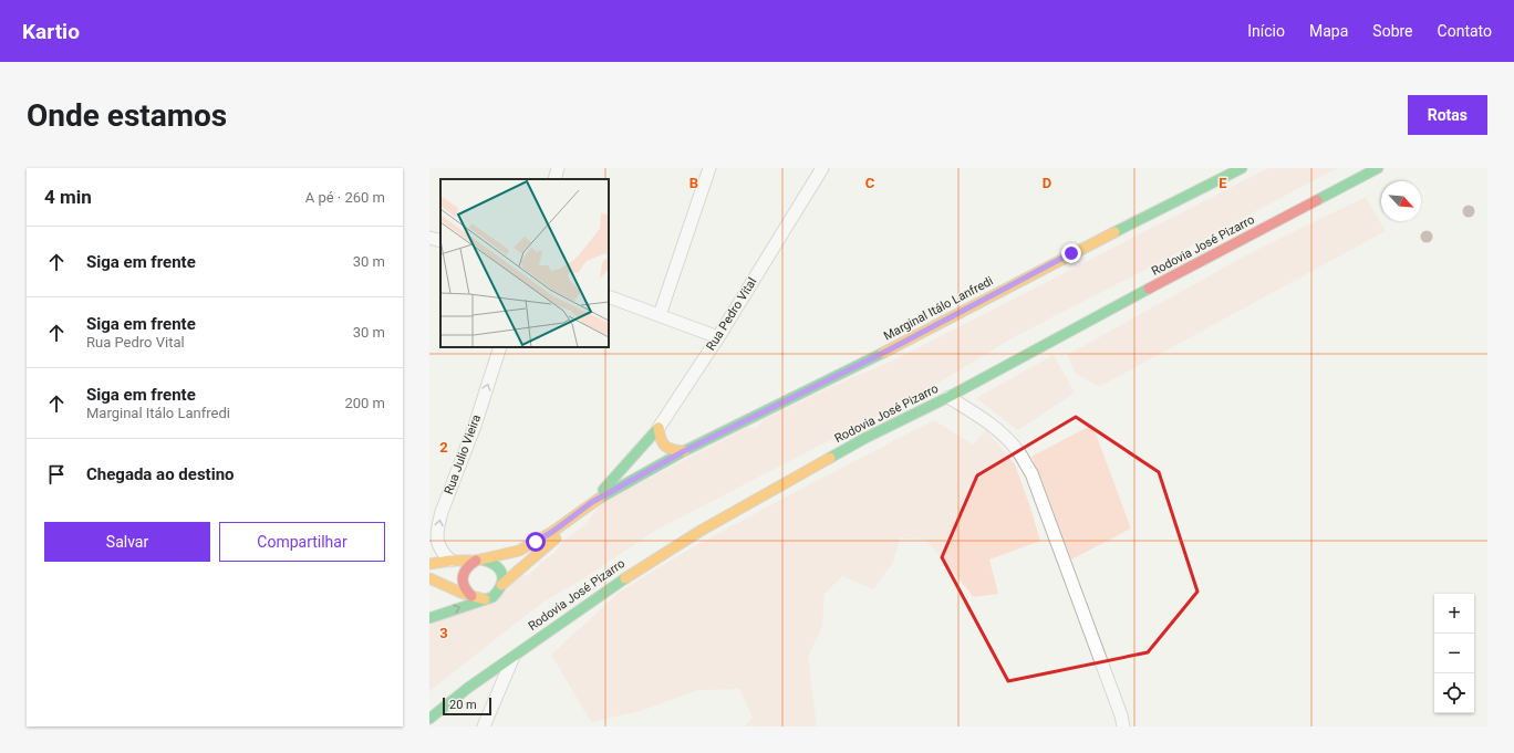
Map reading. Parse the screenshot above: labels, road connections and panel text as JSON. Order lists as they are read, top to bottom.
{
  "streets": {
    "street": [
      "Rodovia José Pizarro",
      "Marginal Itálo Lanfredi",
      "Rua Pedro Vital",
      "Rua Julio Vieira"
    ]
  },
  "crossings": [
    ["Marginal Itálo Lanfredi", "Rua Pedro Vital"]
  ],
  "one_way": ["Rua Julio Vieira"],
  "scale_bar": "20 m",
  "north": "bottom right",
  "page": {
    "header": "Kartio",
    "nav": [
      "Início",
      "Mapa",
      "Sobre",
      "Contato"
    ],
    "buttons": [
      "Rotas",
      ["Salvar", "Compartilhar"]
    ],
    "title": "Onde estamos",
    "heading": ["4 min", "A pé · 260 m"],
    "list": [
      ["Siga em frente", "30 m"],
      ["Siga em frente", "Rua Pedro Vital", "30 m"],
      ["Siga em frente", "Marginal Itálo Lanfredi", "200 m"],
      "Chegada ao destino"
    ],
    "map_buttons": ["+", "−"],
    "scale": "20 m"
  },
  "grid": {
    "columns": [
      "B",
      "C",
      "D",
      "E"
    ],
    "rows": ["2", "3"]
  }
}
